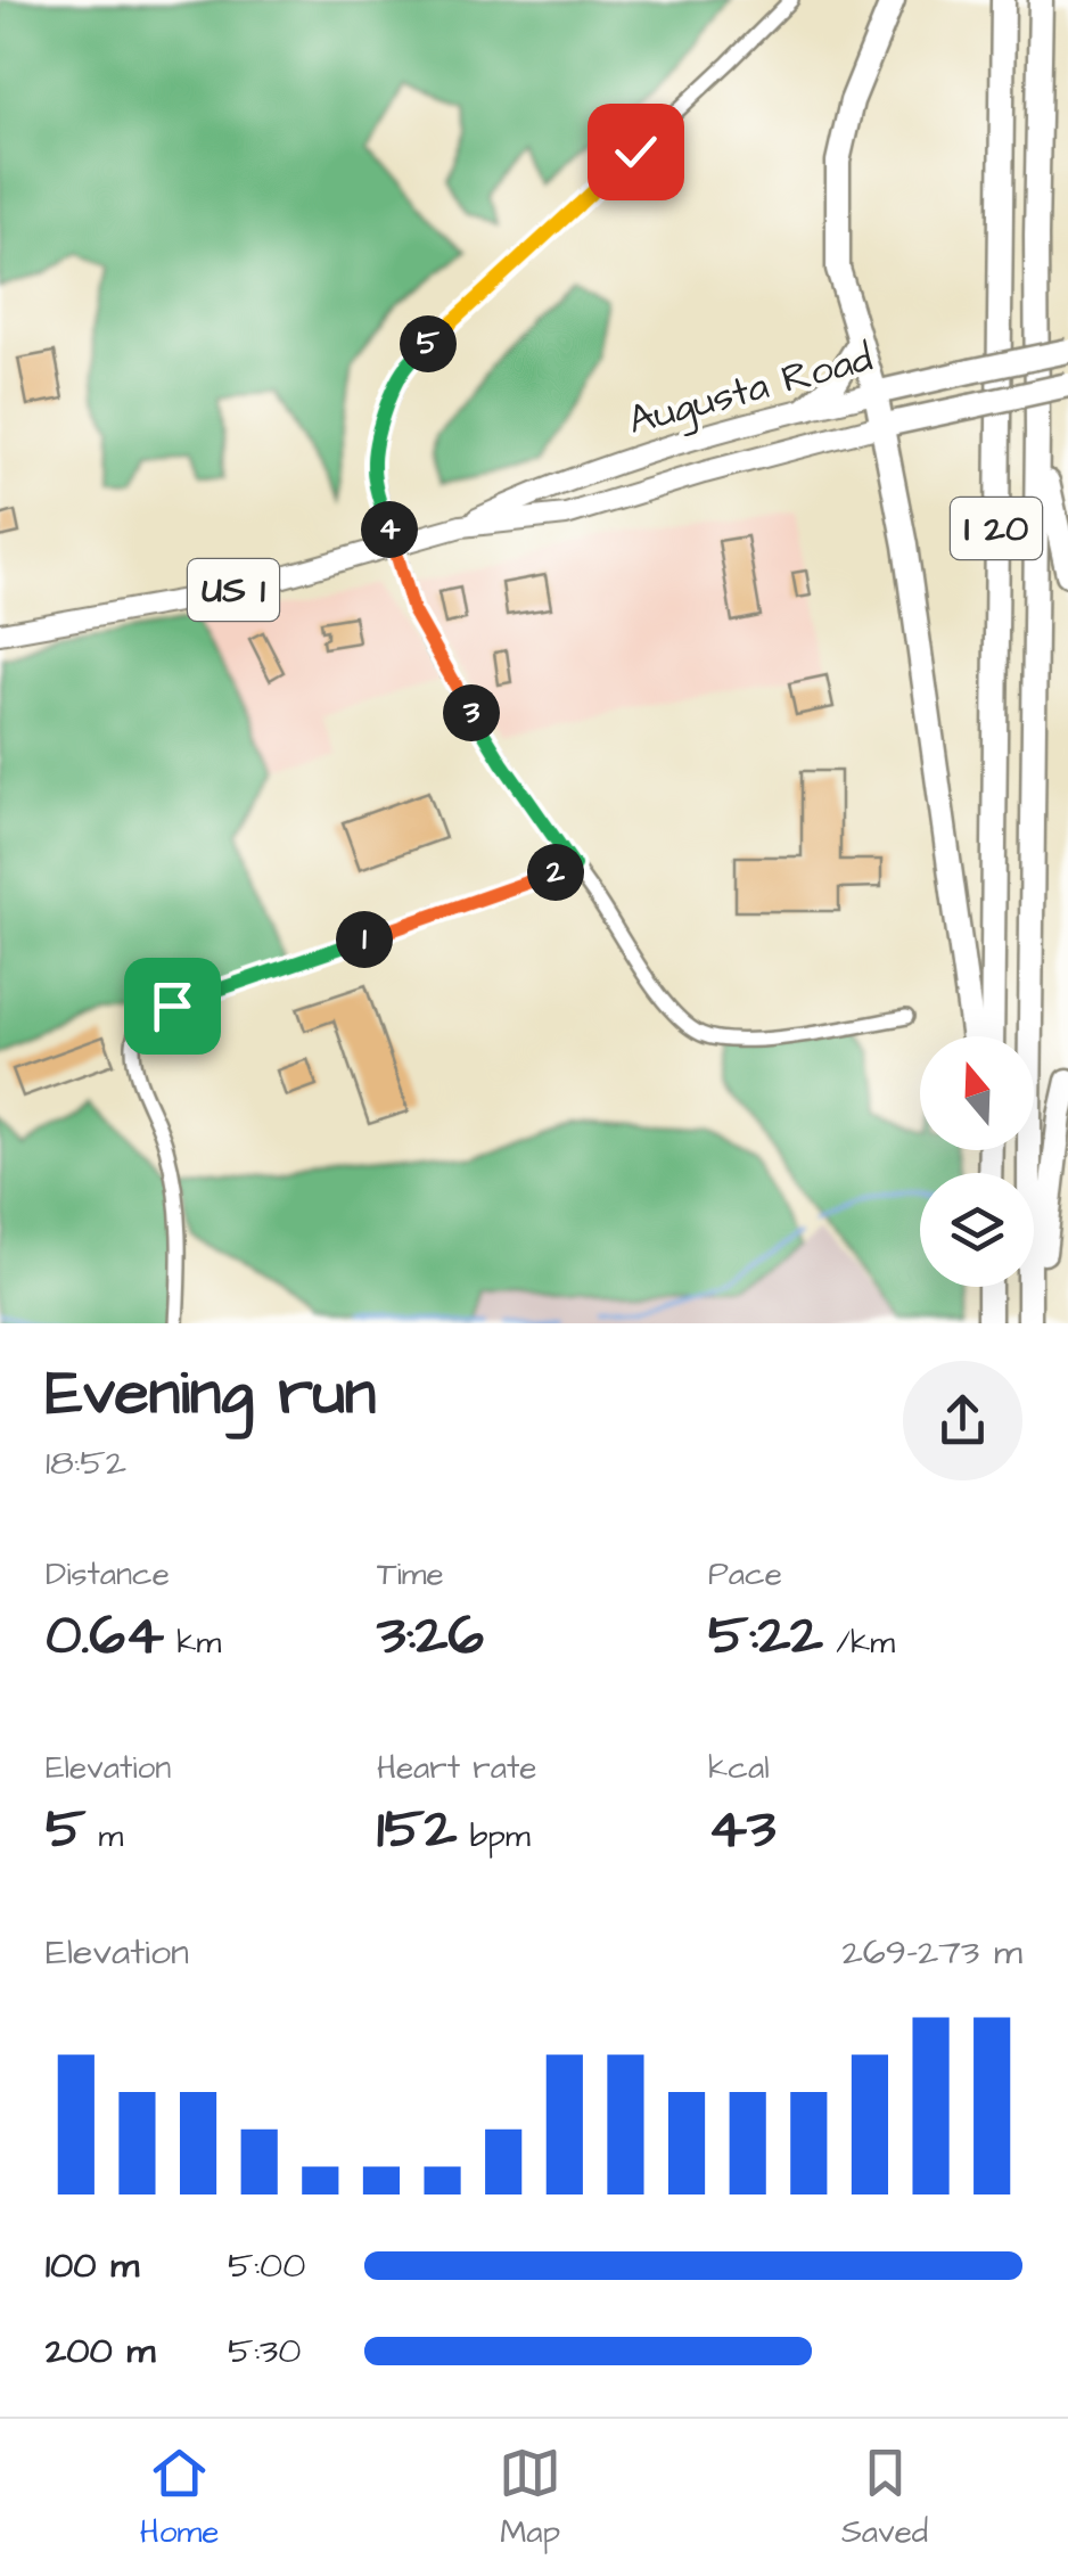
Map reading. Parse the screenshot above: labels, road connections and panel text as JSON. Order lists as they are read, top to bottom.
{
  "streets": {
    "highway": ["Augusta Road", "I 20", "US 1"]
  },
  "north": "top",
  "page": {
    "pins": [
      "5",
      "4",
      "3",
      "2",
      "1"
    ],
    "heading": ["Evening run", "18:52"],
    "stats": [
      ["Distance", "0.64 km"],
      ["Time", "3:26"],
      ["Pace", "5:22 /km"],
      ["Elevation", "5 m"],
      ["Heart rate", "152 bpm"],
      ["kcal", "43"]
    ],
    "chart": ["Elevation", "269–273 m"],
    "list": [
      {
        "name": "100 m",
        "note": "5:00"
      },
      {
        "name": "200 m",
        "note": "5:30"
      }
    ],
    "tabs": ["Home", "Map", "Saved"]
  }
}
